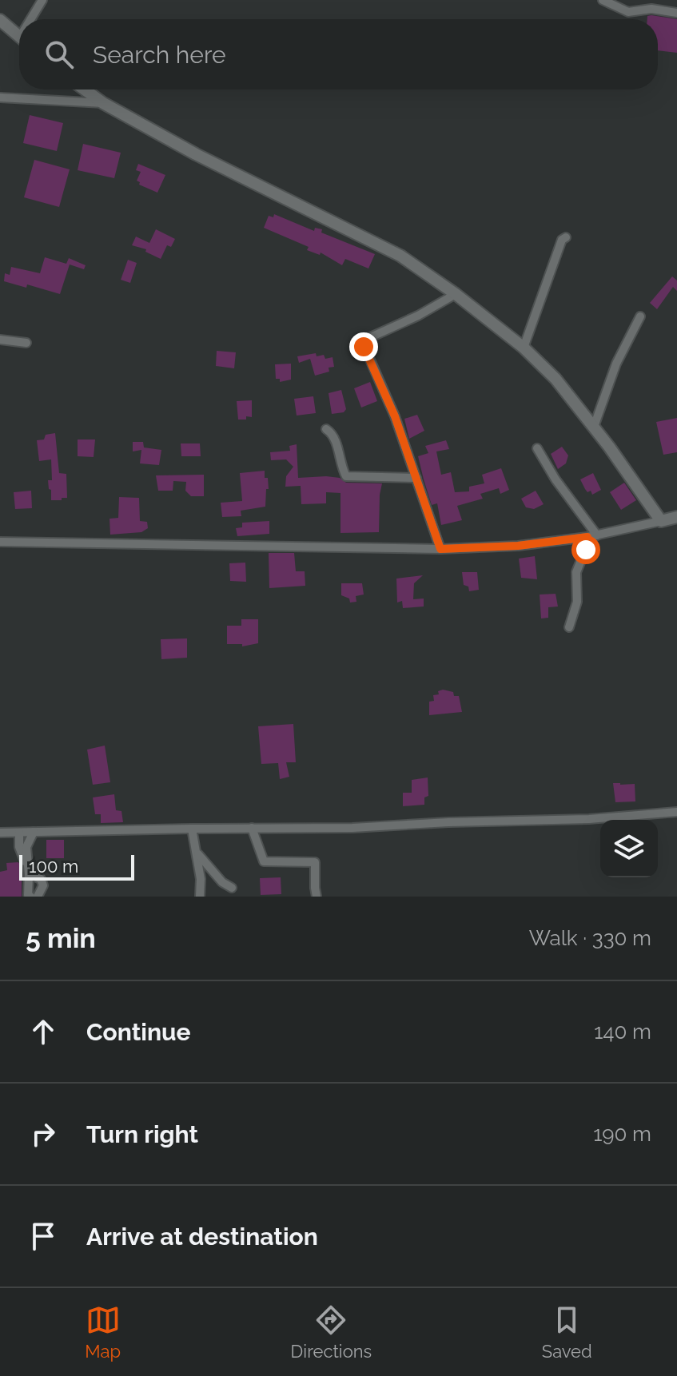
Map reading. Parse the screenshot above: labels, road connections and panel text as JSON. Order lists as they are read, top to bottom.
{
  "scale_bar": "100 m",
  "page": {
    "search": "Search here",
    "scale": "100 m",
    "heading": ["5 min", "Walk · 330 m"],
    "list": [
      ["Continue", "140 m"],
      ["Turn right", "190 m"],
      "Arrive at destination"
    ],
    "nav": ["Map", "Directions", "Saved"]
  }
}
